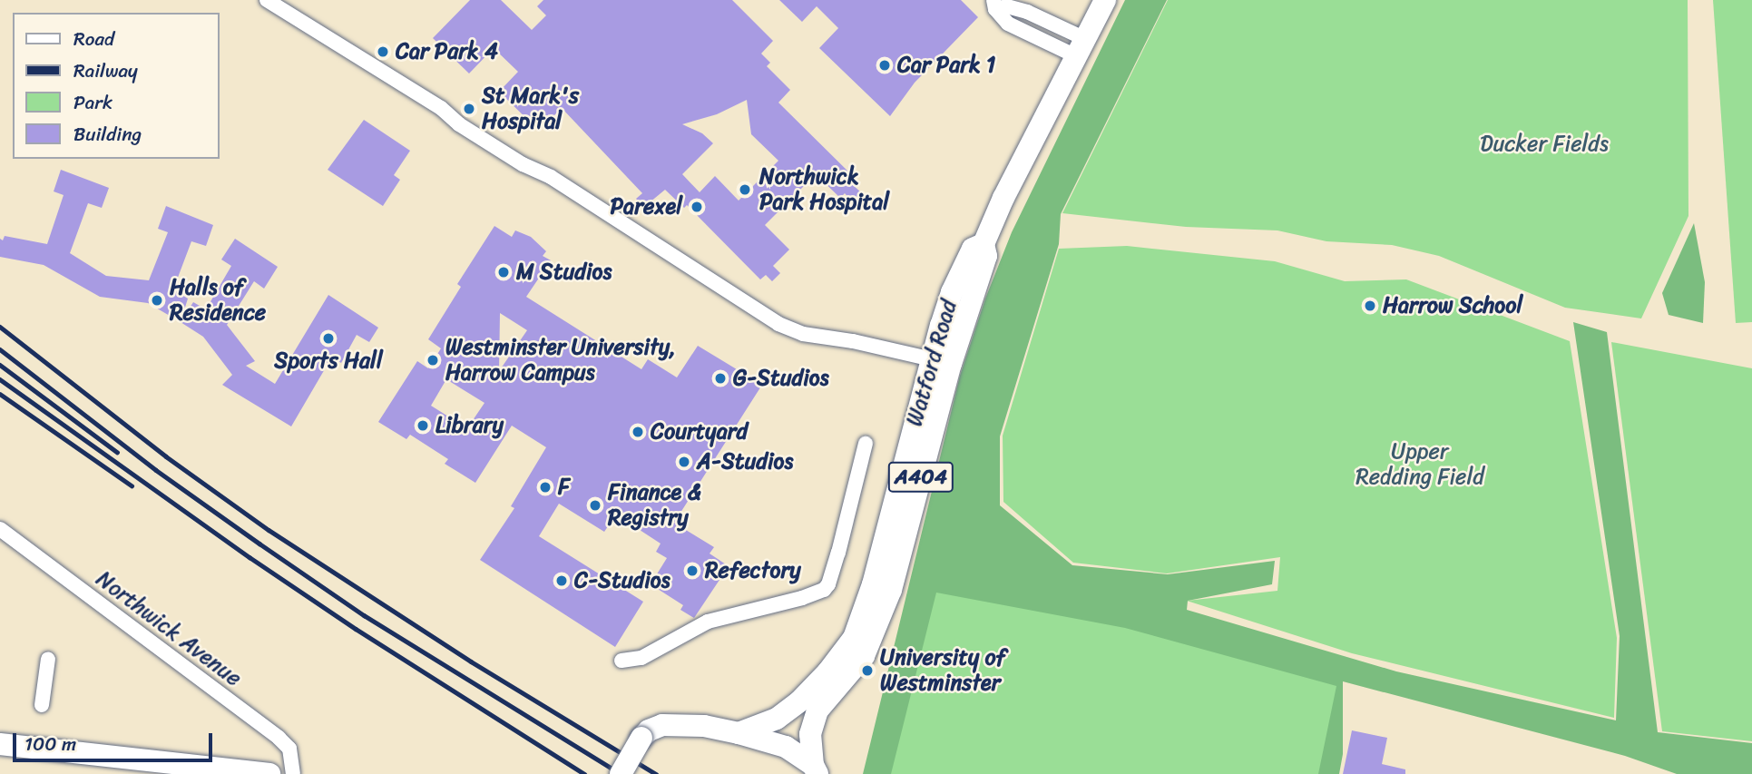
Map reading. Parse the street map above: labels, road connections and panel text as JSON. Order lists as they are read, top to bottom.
{
  "streets": {
    "main road": ["Watford Road", "A404"],
    "street": ["Northwick Avenue"]
  },
  "parks": ["Ducker Fields", "Upper Redding Field"],
  "places": [
    "Car Park 4",
    "Car Park 1",
    "St Mark's Hospital",
    "Northwick Park Hospital",
    "Parexel",
    "M Studios",
    "Halls of Residence",
    "Harrow School",
    "Sports Hall",
    "Westminster University, Harrow Campus",
    "G-Studios",
    "Library",
    "Courtyard",
    "A-Studios",
    "F",
    "Finance & Registry",
    "Refectory",
    "C-Studios",
    "University of Westminster"
  ],
  "legend": [
    "Road",
    "Railway",
    "Park",
    "Building"
  ],
  "scale_bar": "100 m"
}
